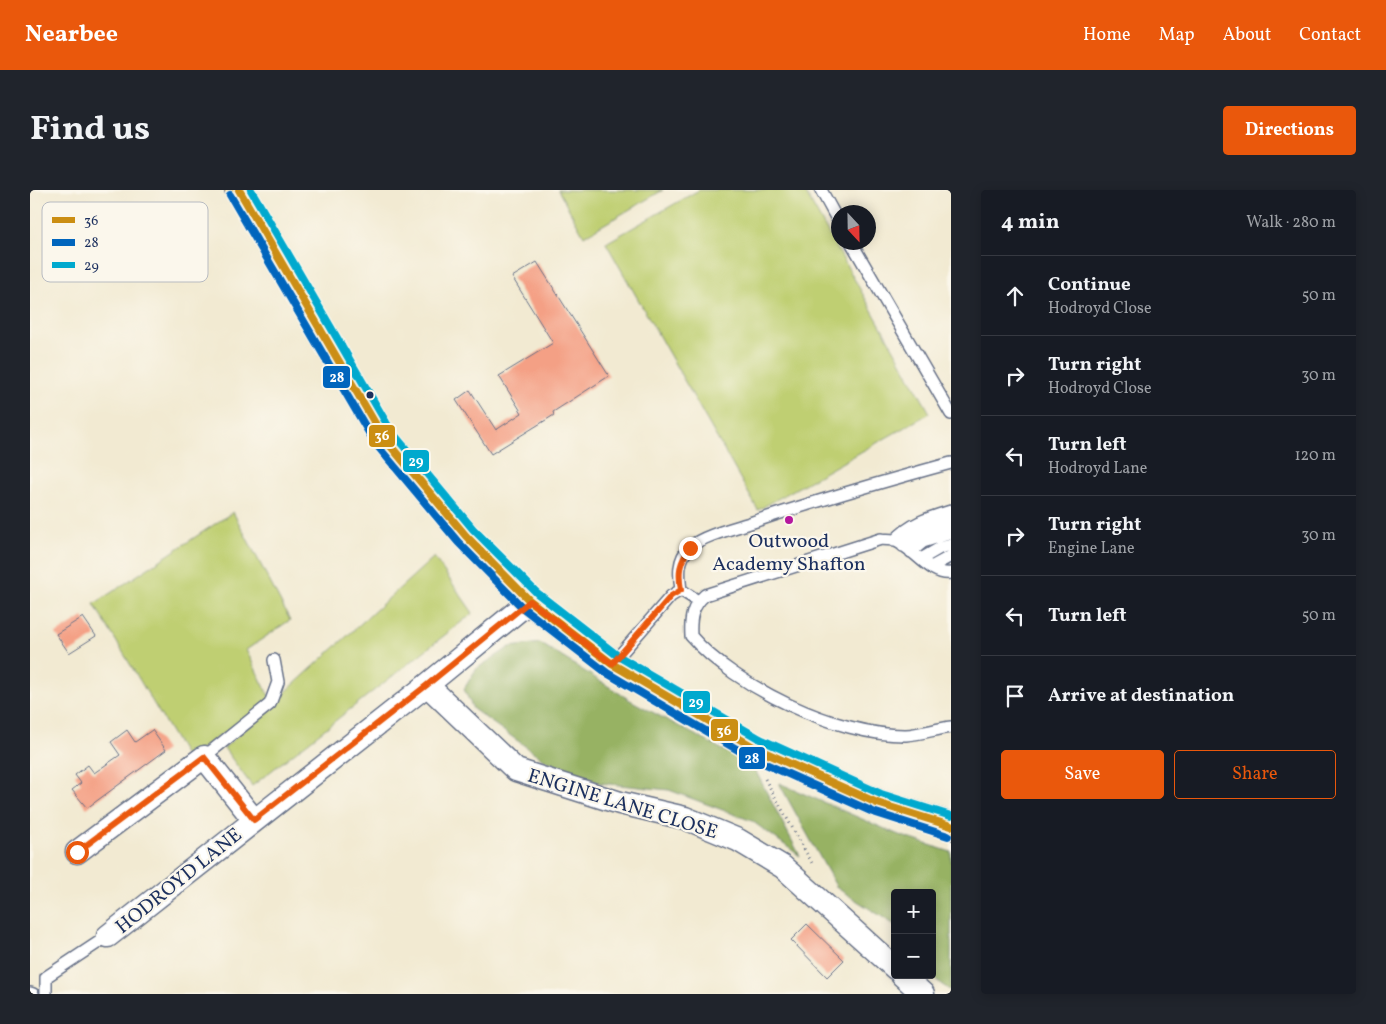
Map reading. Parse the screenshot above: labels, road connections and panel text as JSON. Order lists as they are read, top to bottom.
{
  "streets": {
    "street": ["ENGINE LANE CLOSE", "HODROYD LANE"]
  },
  "crossings": [
    ["ENGINE LANE CLOSE", "HODROYD LANE"]
  ],
  "places": ["Outwood Academy Shafton"],
  "lines": ["transit line 36", "transit line 29", "transit line 28"],
  "legend": ["36", "28", "29"],
  "north": "bottom",
  "page": {
    "header": "Nearbee",
    "nav": [
      "Home",
      "Map",
      "About",
      "Contact"
    ],
    "title": "Find us",
    "buttons": [
      "Directions",
      ["Save", "Share"]
    ],
    "heading": ["4 min", "Walk · 280 m"],
    "list": [
      ["Continue", "Hodroyd Close", "50 m"],
      ["Turn right", "Hodroyd Close", "30 m"],
      ["Turn left", "Hodroyd Lane", "120 m"],
      ["Turn right", "Engine Lane", "30 m"],
      ["Turn left", "50 m"],
      "Arrive at destination"
    ],
    "map_buttons": ["+", "−"]
  }
}
